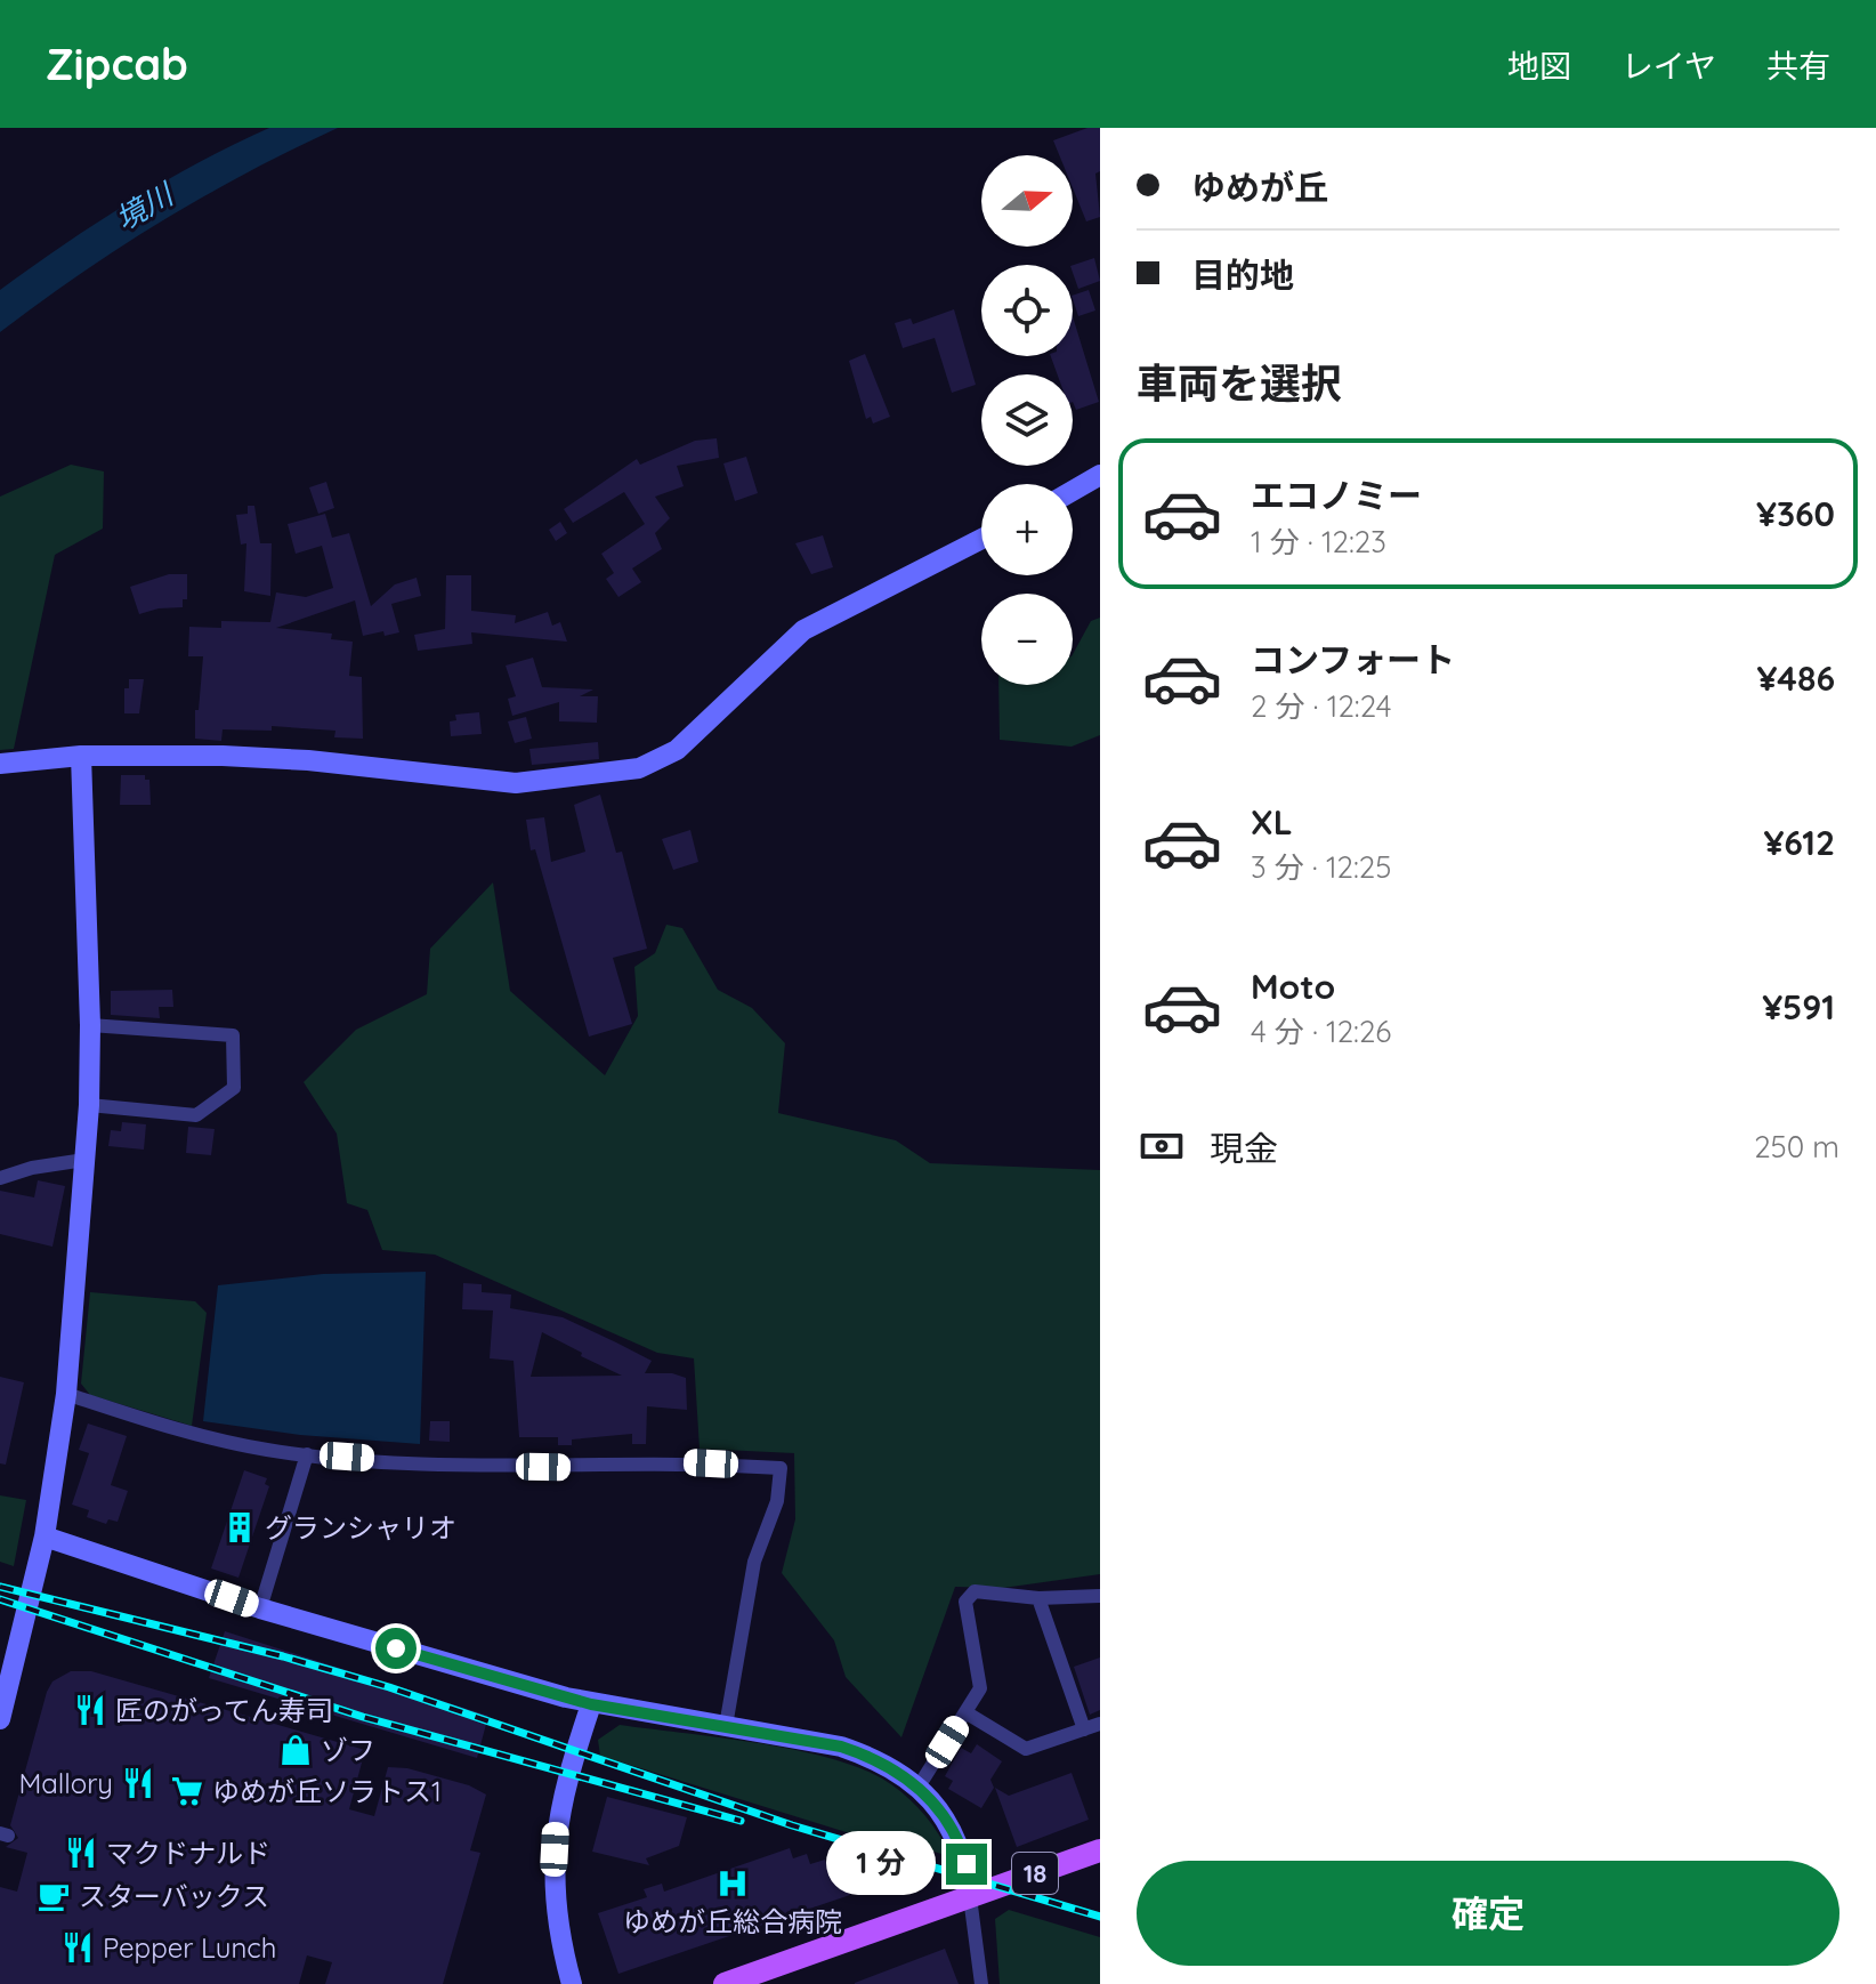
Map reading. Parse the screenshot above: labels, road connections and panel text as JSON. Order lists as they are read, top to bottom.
{
  "streets": {
    "main road": ["18"]
  },
  "water": ["境川"],
  "places": {
    "building": ["グランシャリオ"],
    "restaurant": [
      "匠のがってん寿司",
      "Mallory",
      "マクドナルド",
      "Pepper Lunch"
    ],
    "shop": ["ゾフ"],
    "supermarket": ["ゆめが丘ソラトス1"],
    "hospital": ["ゆめが丘総合病院"],
    "cafe": ["スターバックス"]
  },
  "north": "right",
  "page": {
    "header": "Zipcab",
    "nav": ["地図", "レイヤ", "共有"],
    "banner": ["ゆめが丘", "目的地"],
    "map_buttons": ["+", "−"],
    "heading": "車両を選択",
    "list": [
      {
        "name": "エコノミー",
        "note": "1 分 · 12:23",
        "value": "¥360"
      },
      {
        "name": "コンフォート",
        "note": "2 分 · 12:24",
        "value": "¥486"
      },
      {
        "name": "XL",
        "note": "3 分 · 12:25",
        "value": "¥612"
      },
      {
        "name": "Moto",
        "note": "4 分 · 12:26",
        "value": "¥591"
      }
    ],
    "pay": ["現金", "250 m"],
    "bubble": "1 分",
    "buttons": "確定"
  }
}
